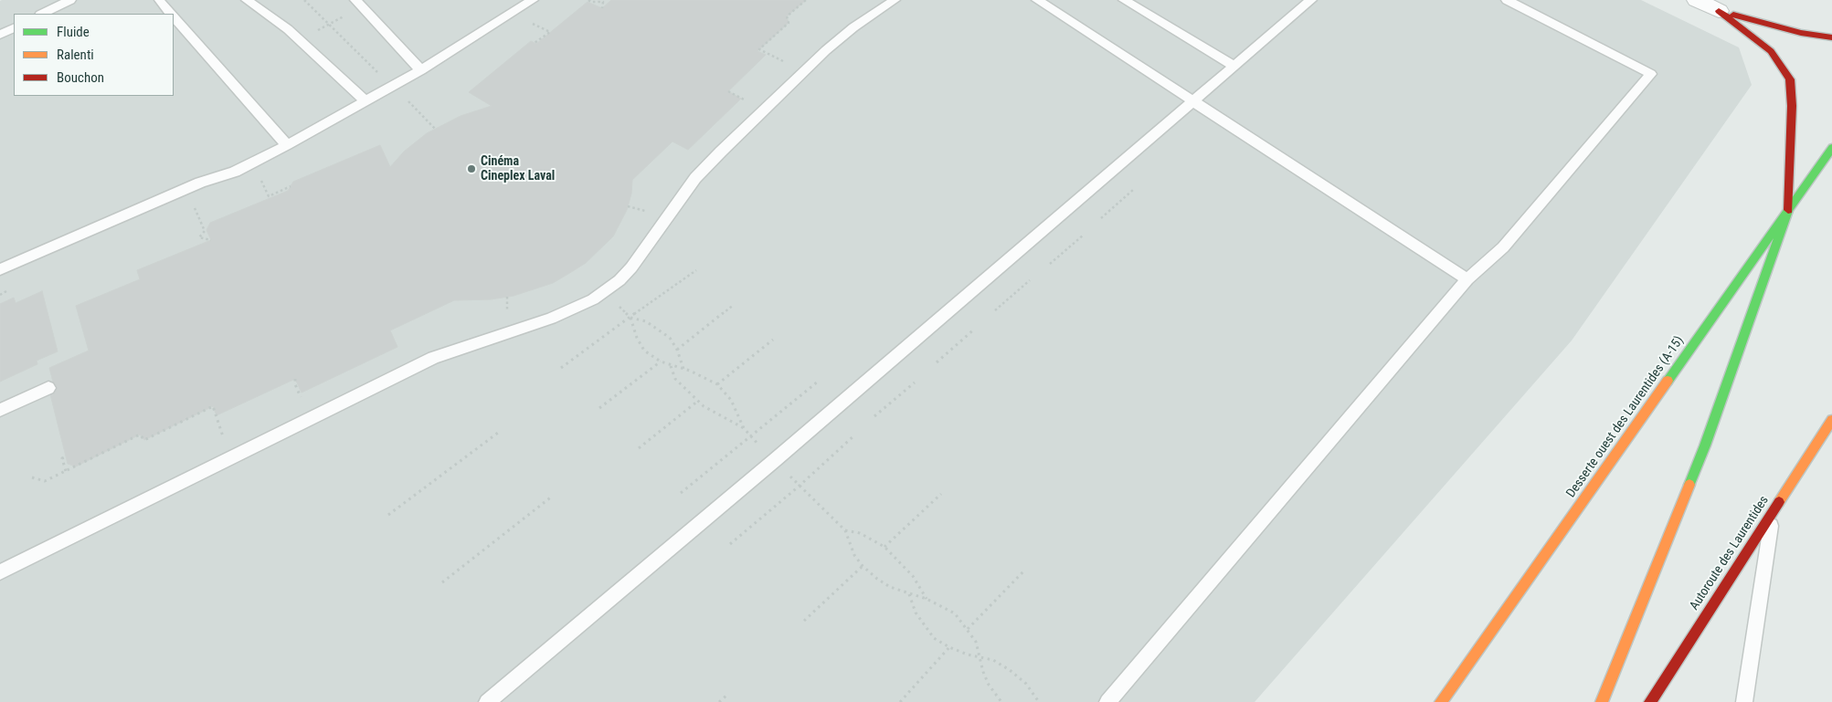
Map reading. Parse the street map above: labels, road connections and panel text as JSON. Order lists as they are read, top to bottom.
{
  "streets": {
    "main road": ["Desserte ouest des Laurentides (A-15)", "Autoroute des Laurentides"]
  },
  "places": ["Cinéma Cineplex Laval"],
  "legend": ["Fluide", "Ralenti", "Bouchon"]
}
